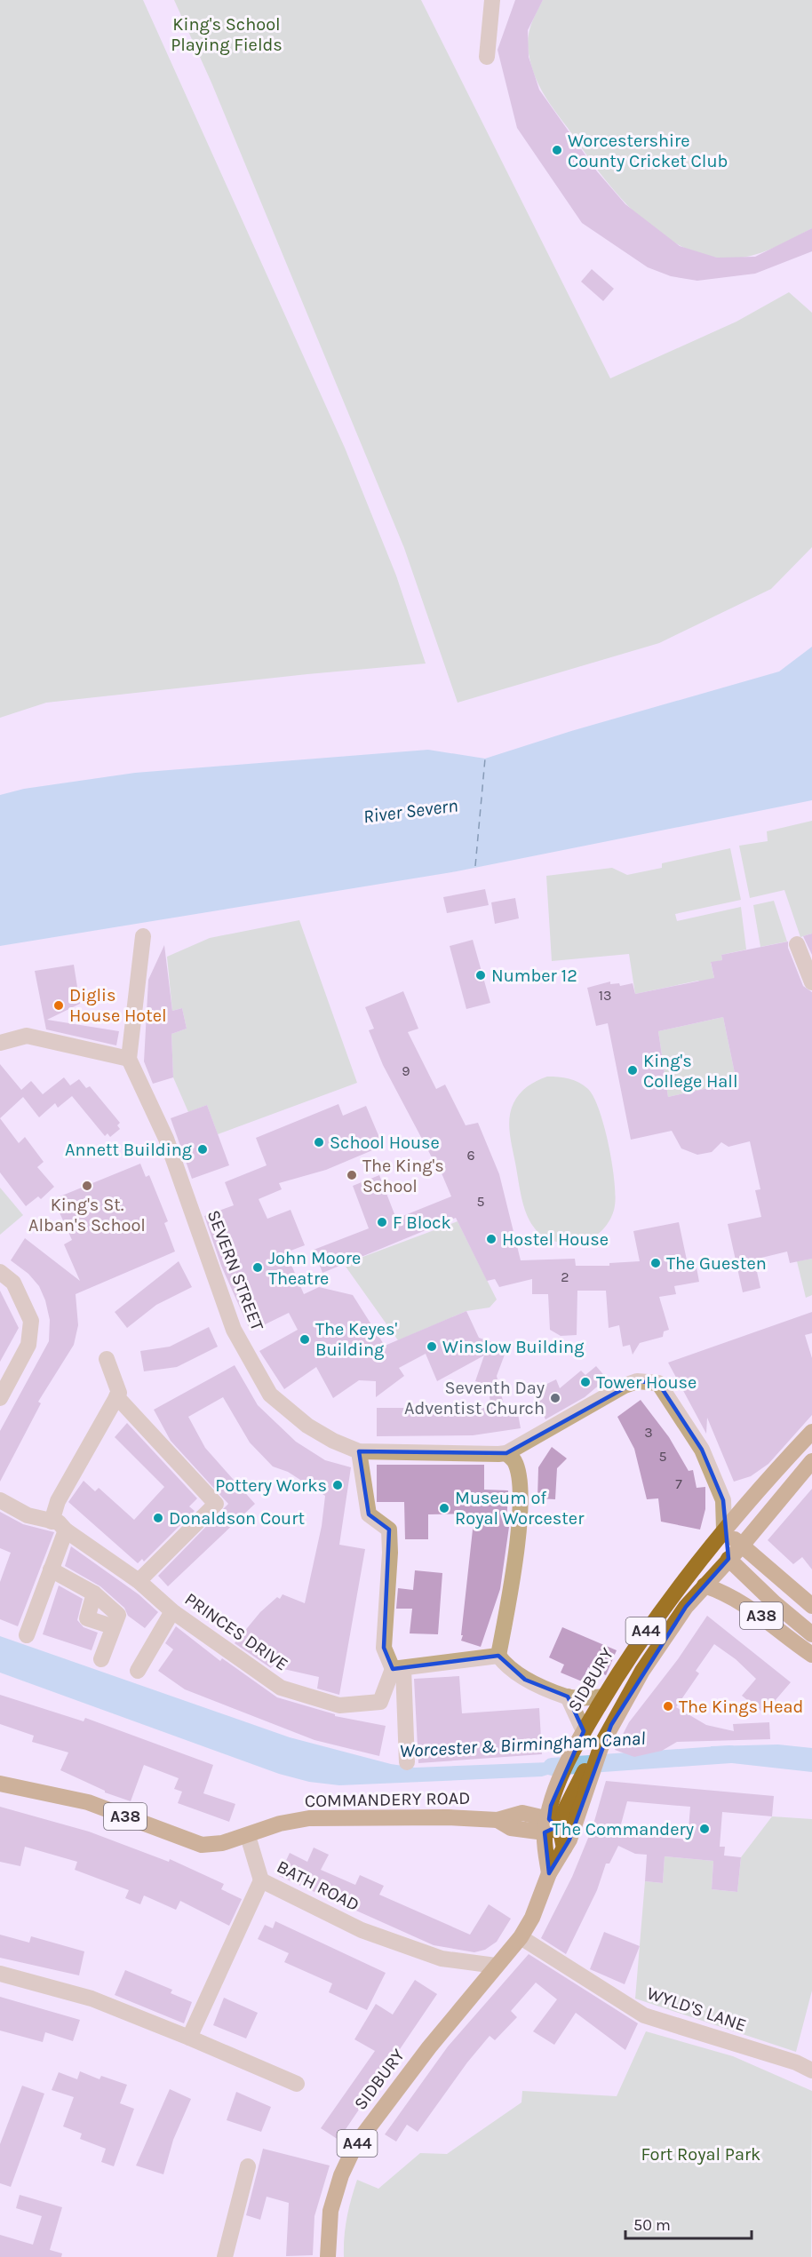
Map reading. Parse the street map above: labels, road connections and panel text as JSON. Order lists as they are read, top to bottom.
{
  "streets": {
    "main road": [
      "A38",
      "A44",
      "SIDBURY",
      "COMMANDERY ROAD"
    ],
    "street": [
      "SEVERN STREET",
      "PRINCES DRIVE",
      "BATH ROAD",
      "WYLD'S LANE"
    ]
  },
  "crossings": [
    ["SEVERN STREET", "A38"],
    ["SEVERN STREET", "A44"],
    ["SEVERN STREET", "SIDBURY"],
    ["A38", "A44"],
    ["A38", "SIDBURY"],
    ["A38", "COMMANDERY ROAD"],
    ["A38", "BATH ROAD"],
    ["A44", "SIDBURY"],
    ["A44", "COMMANDERY ROAD"],
    ["SIDBURY", "COMMANDERY ROAD"],
    ["SIDBURY", "BATH ROAD"],
    ["SIDBURY", "WYLD'S LANE"],
    ["COMMANDERY ROAD", "BATH ROAD"]
  ],
  "water": ["River Severn", "Worcester & Birmingham Canal"],
  "parks": ["King's School Playing Fields", "Fort Royal Park"],
  "places": [
    "Worcestershire County Cricket Club",
    "Number 12",
    "Diglis House Hotel",
    "King's College Hall",
    "School House",
    "Annett Building",
    "The King's School",
    "King's St. Alban's School",
    "F Block",
    "Hostel House",
    "The Guesten",
    "John Moore Theatre",
    "The Keyes' Building",
    "Winslow Building",
    "Tower House",
    "Seventh Day Adventist Church",
    "Pottery Works",
    "Museum of Royal Worcester",
    "Donaldson Court",
    "The Kings Head",
    "The Commandery"
  ],
  "house_numbers": [
    "13",
    "9",
    "6",
    "5",
    "2",
    "3",
    "5",
    "7"
  ],
  "scale_bar": "50 m"
}
